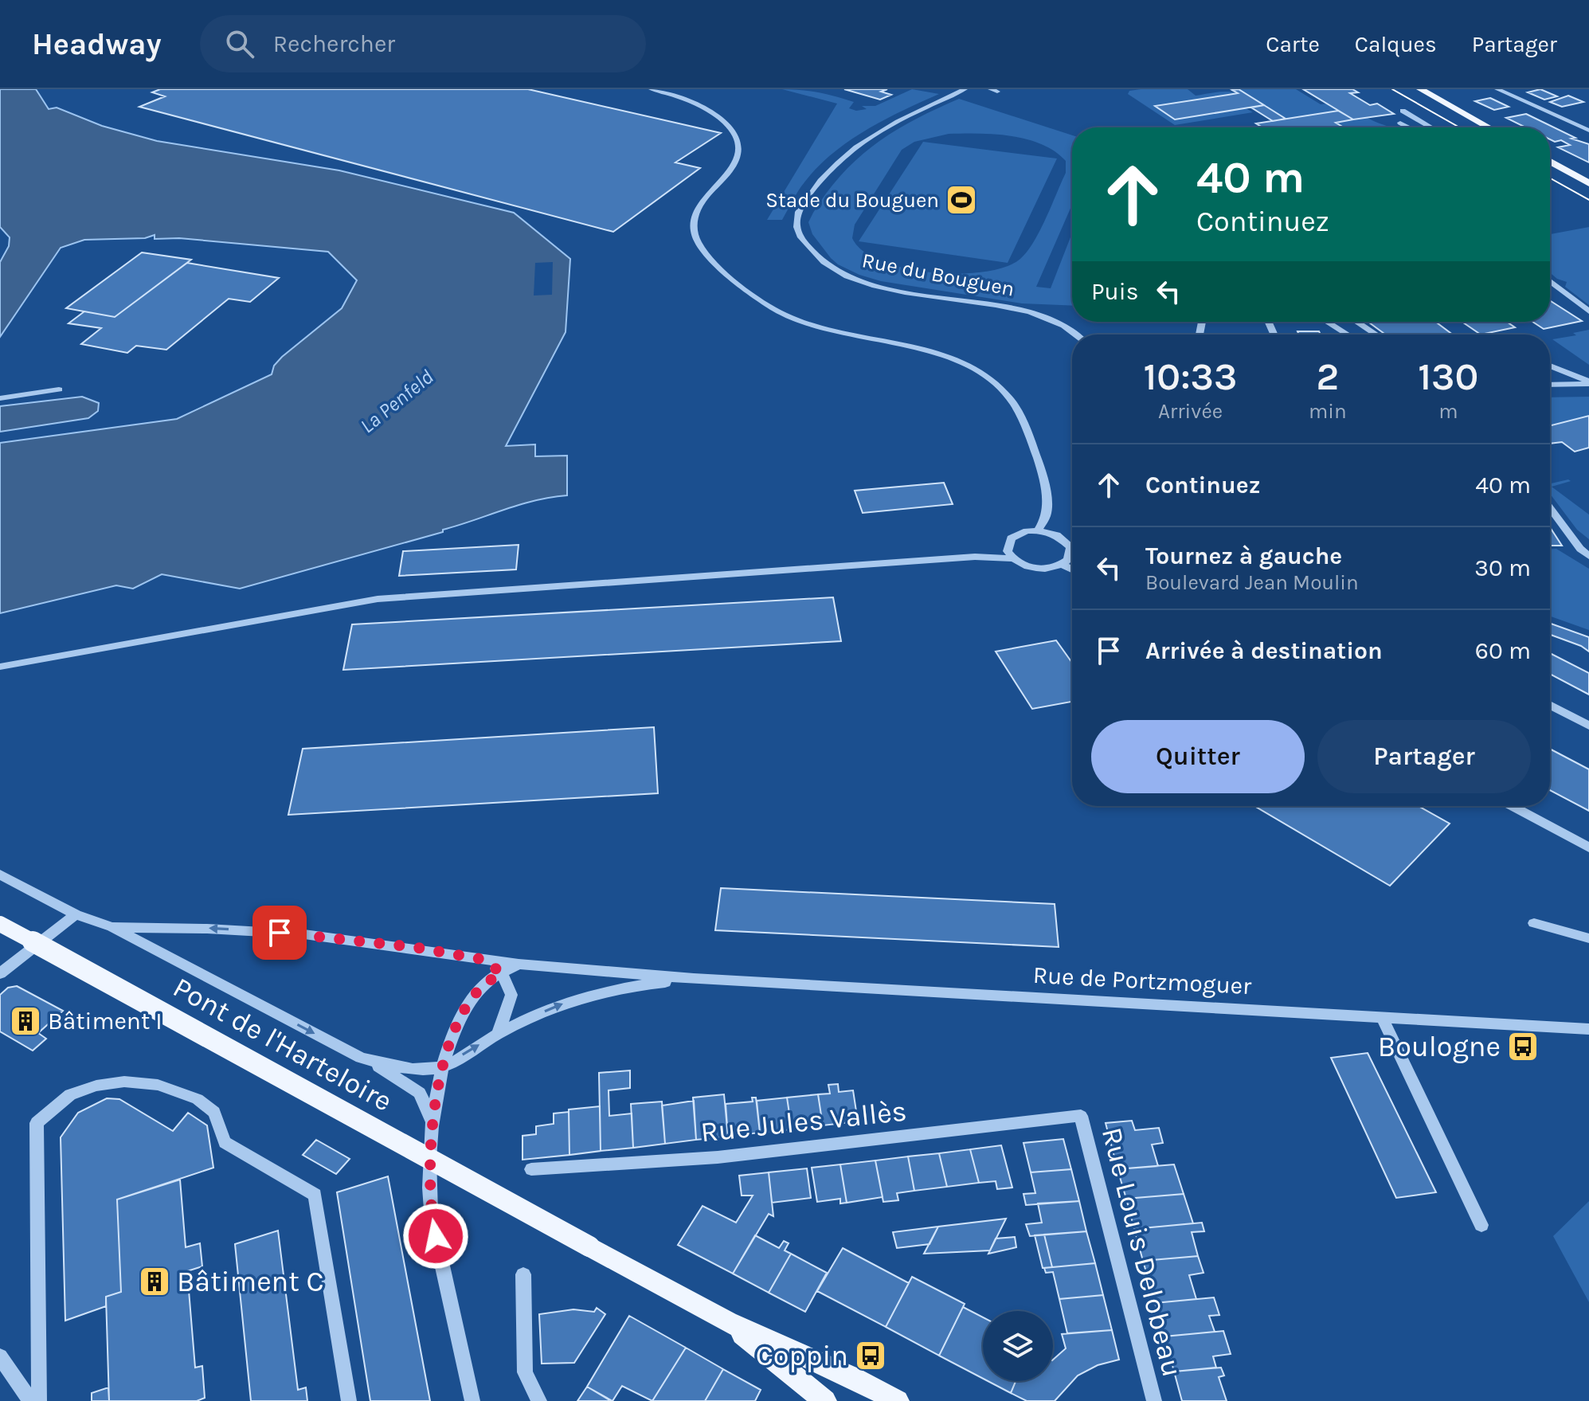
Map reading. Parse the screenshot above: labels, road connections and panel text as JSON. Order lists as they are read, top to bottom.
{
  "streets": {
    "main road": ["Pont de l'Harteloire"],
    "street": [
      "Rue du Bouguen",
      "Rue de Portzmoguer",
      "Rue Jules Vallès",
      "Rue Louis Delobeau"
    ]
  },
  "crossings": [
    ["Rue Jules Vallès", "Rue Louis Delobeau"]
  ],
  "water": ["La Penfeld"],
  "places": {
    "sports": ["Stade du Bouguen"],
    "building": ["Bâtiment I", "Bâtiment C"],
    "bus stop": ["Boulogne", "Coppin"]
  },
  "page": {
    "header": "Headway",
    "search": "Rechercher",
    "nav": ["Carte", "Calques", "Partager"],
    "turn": ["40 m", "Continuez"],
    "then": "Puis",
    "eta": [
      "10:33",
      "Arrivée",
      "2",
      "min",
      "130",
      "m"
    ],
    "list": [
      {
        "name": "Continuez",
        "value": "40 m"
      },
      {
        "name": "Tournez à gauche",
        "note": "Boulevard Jean Moulin",
        "value": "30 m"
      },
      {
        "name": "Arrivée à destination",
        "value": "60 m"
      }
    ],
    "buttons": ["Quitter", "Partager"]
  }
}
